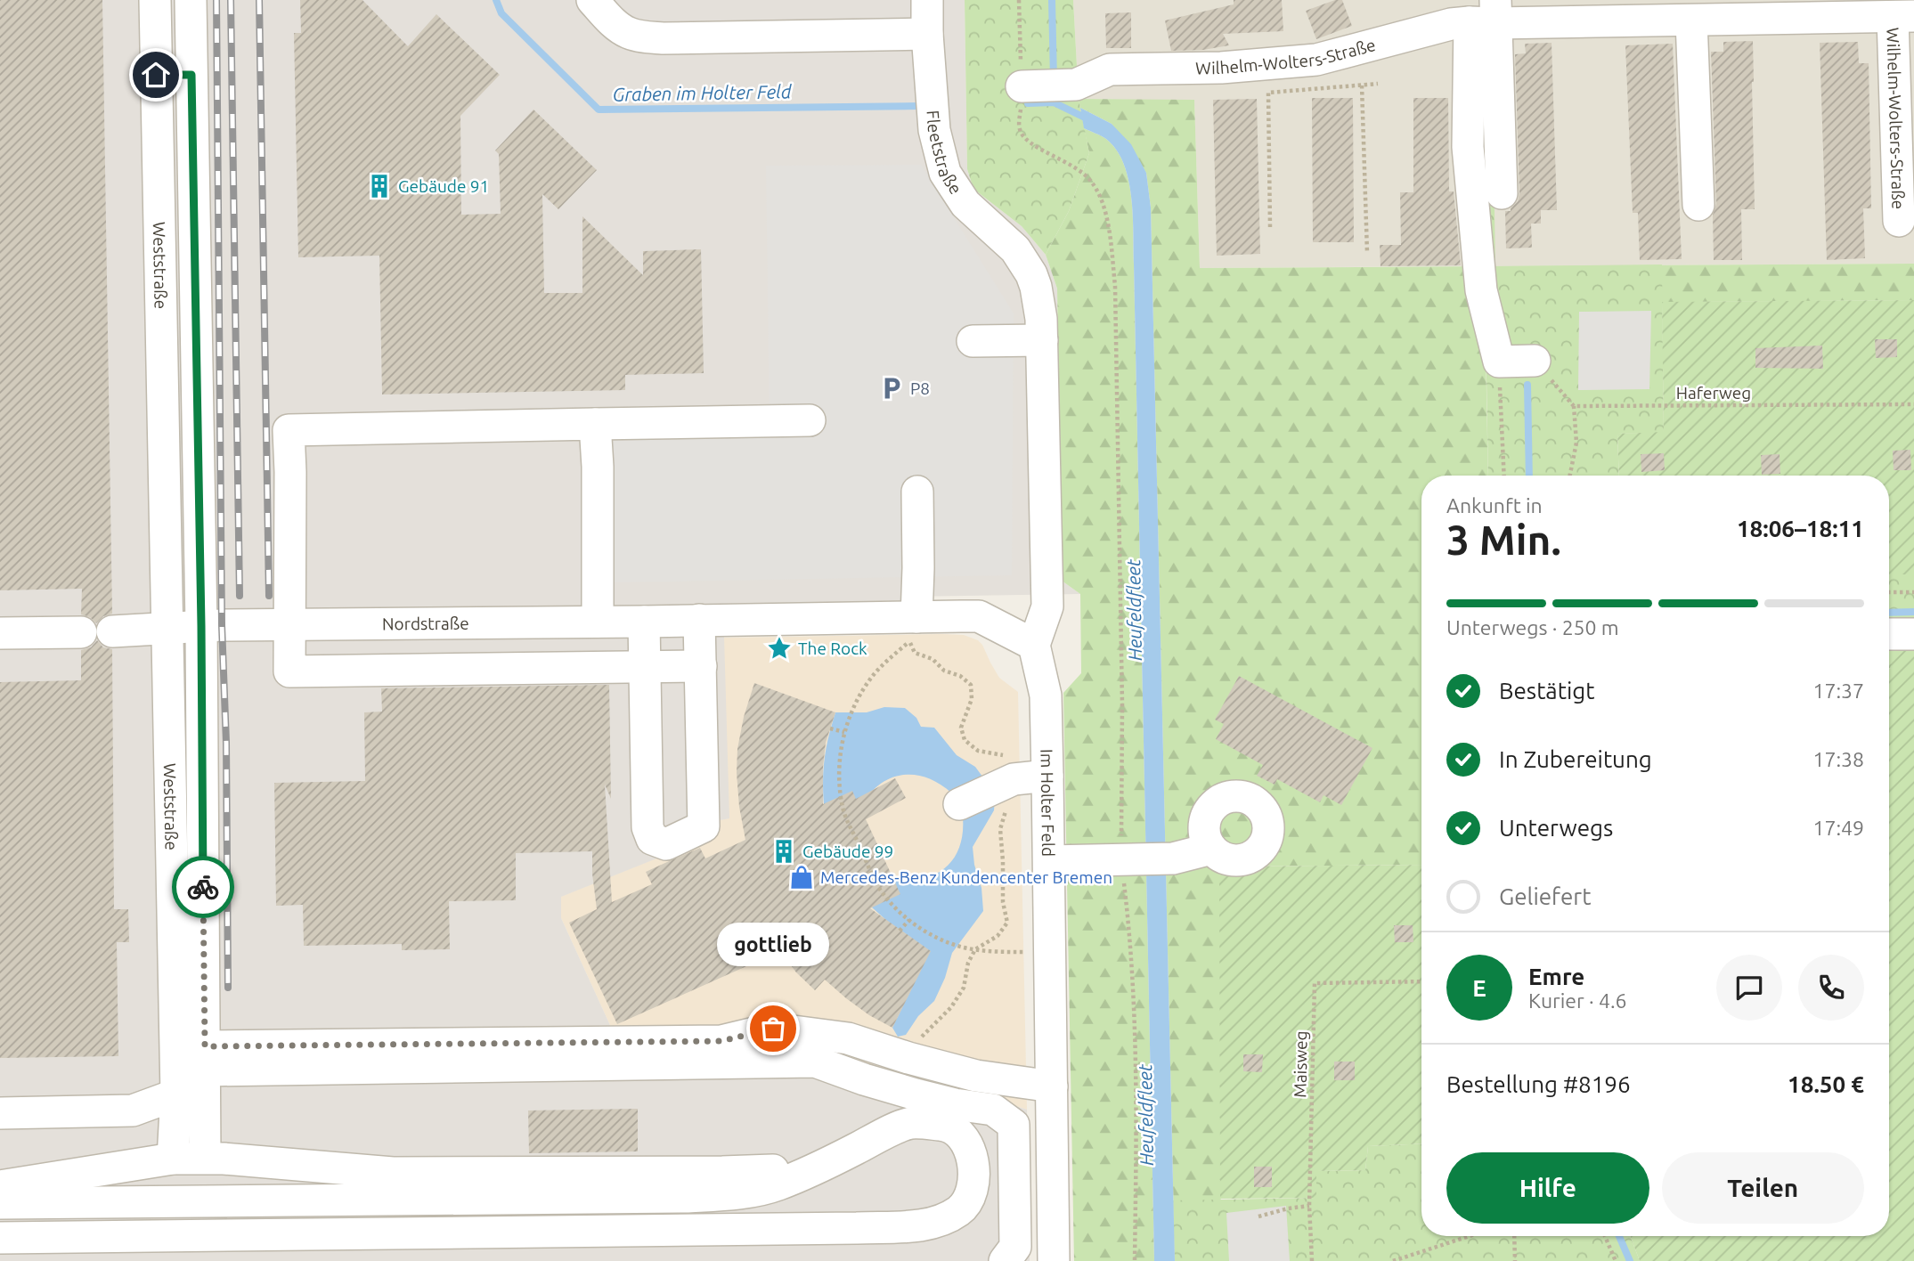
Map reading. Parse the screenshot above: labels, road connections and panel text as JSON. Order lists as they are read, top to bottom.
{
  "streets": {
    "street": [
      "Wilhelm-Wolters-Straße",
      "Fleetstraße",
      "Weststraße",
      "Nordstraße",
      "Im Holter Feld"
    ],
    "path": ["Haferweg", "Maisweg"]
  },
  "crossings": [
    ["Fleetstraße", "Im Holter Feld"],
    ["Weststraße", "Nordstraße"]
  ],
  "water": ["Graben im Holter Feld", "Heufeldfleet"],
  "places": {
    "building": ["Gebäude 91", "Gebäude 99"],
    "parking": ["P8"],
    "place": ["The Rock"],
    "shop": ["Mercedes-Benz Kundencenter Bremen"],
    "other": ["gottlieb"]
  },
  "page": {
    "heading": ["3 Min.", "Ankunft in", "18:06–18:11"],
    "panel": [
      "Emre",
      "Kurier · 4.6",
      "Bestellung #8196",
      "18.50 €"
    ],
    "bar": "Unterwegs · 250 m",
    "list": [
      ["Bestätigt", "17:37"],
      ["In Zubereitung", "17:38"],
      ["Unterwegs", "17:49"],
      "Geliefert"
    ],
    "bubble": "gottlieb",
    "round": "E",
    "buttons": ["Hilfe", "Teilen"]
  }
}
